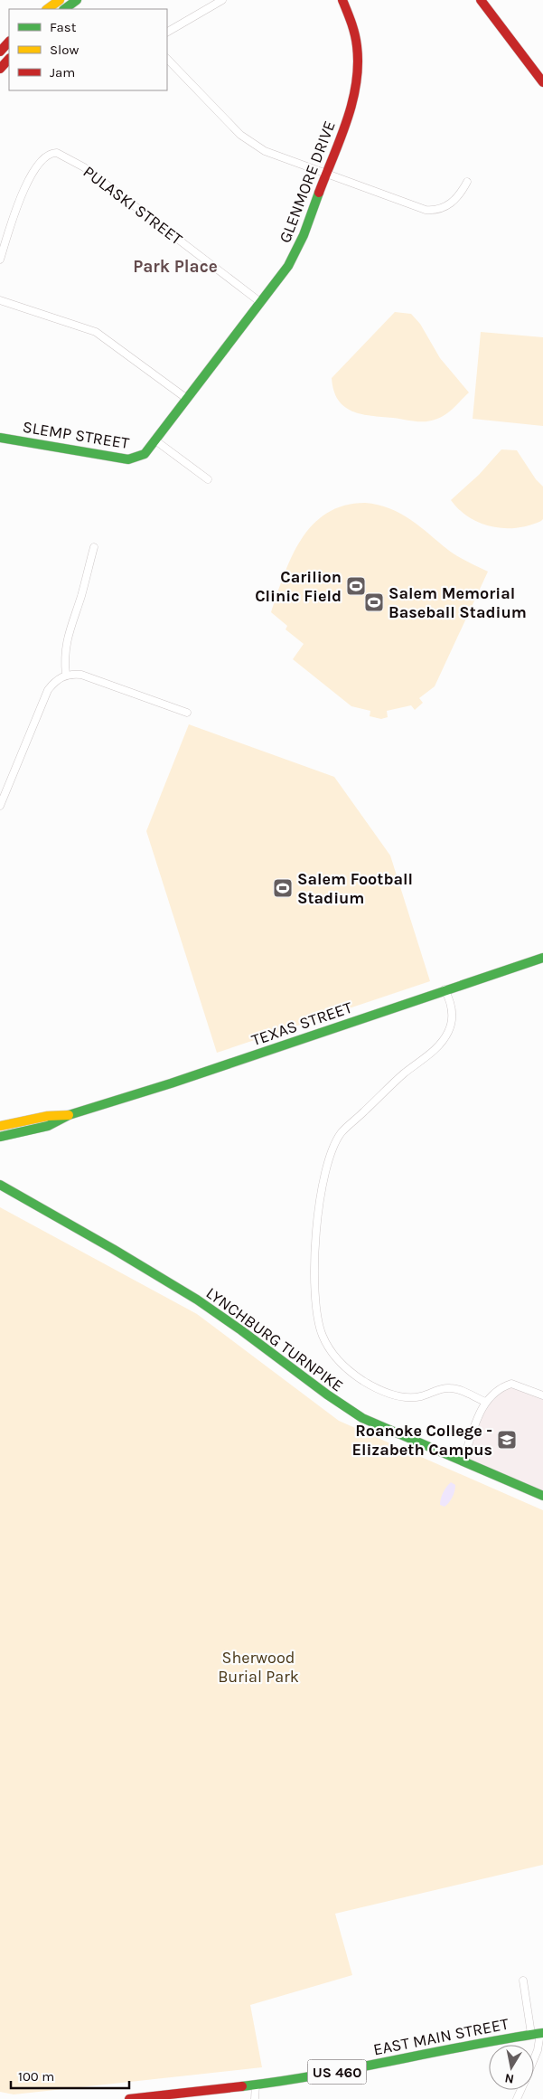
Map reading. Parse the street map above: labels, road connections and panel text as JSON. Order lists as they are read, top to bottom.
{
  "streets": {
    "street": [
      "GLENMORE DRIVE",
      "PULASKI STREET",
      "SLEMP STREET",
      "TEXAS STREET",
      "LYNCHBURG TURNPIKE",
      "EAST MAIN STREET",
      "US 460"
    ]
  },
  "crossings": [
    ["GLENMORE DRIVE", "PULASKI STREET"],
    ["GLENMORE DRIVE", "SLEMP STREET"]
  ],
  "districts": ["Park Place"],
  "parks": ["Sherwood Burial Park"],
  "places": {
    "sports": ["Carilion Clinic Field", "Salem Memorial Baseball Stadium", "Salem Football Stadium"],
    "school or university": ["Roanoke College - Elizabeth Campus"]
  },
  "legend": ["Fast", "Slow", "Jam"],
  "scale_bar": "100 m",
  "north": "bottom"
}
